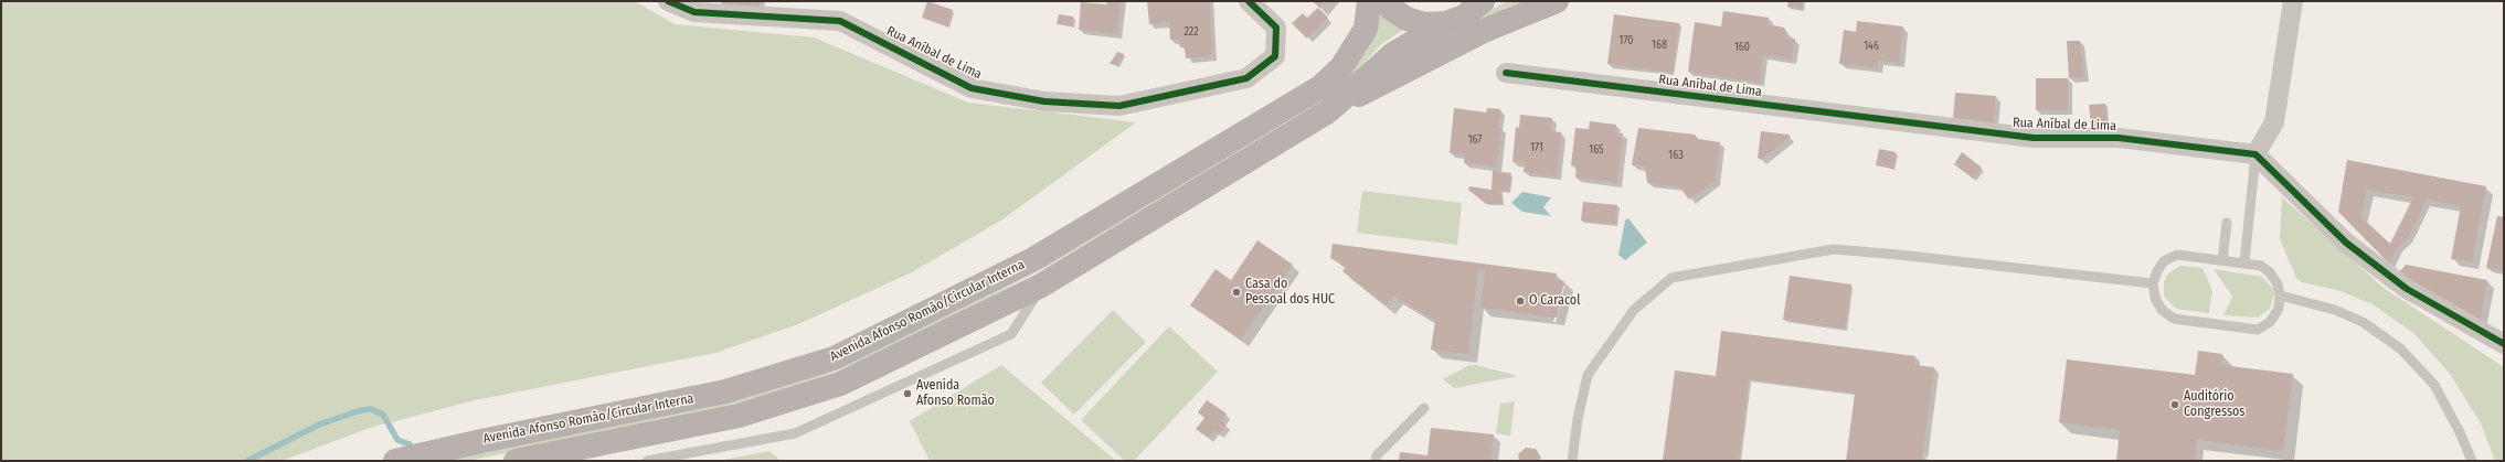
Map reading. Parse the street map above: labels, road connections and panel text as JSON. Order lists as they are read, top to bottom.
{
  "streets": {
    "main road": ["Avenida Afonso Romão/Circular Interna"],
    "street": ["Rua Aníbal de Lima"]
  },
  "places": [
    "Casa do Pessoal dos HUC",
    "O Caracol",
    "Avenida Afonso Romão",
    "Auditório Congressos"
  ],
  "house_numbers": [
    "222",
    "170",
    "168",
    "146",
    "160",
    "167",
    "171",
    "165",
    "163"
  ]
}
